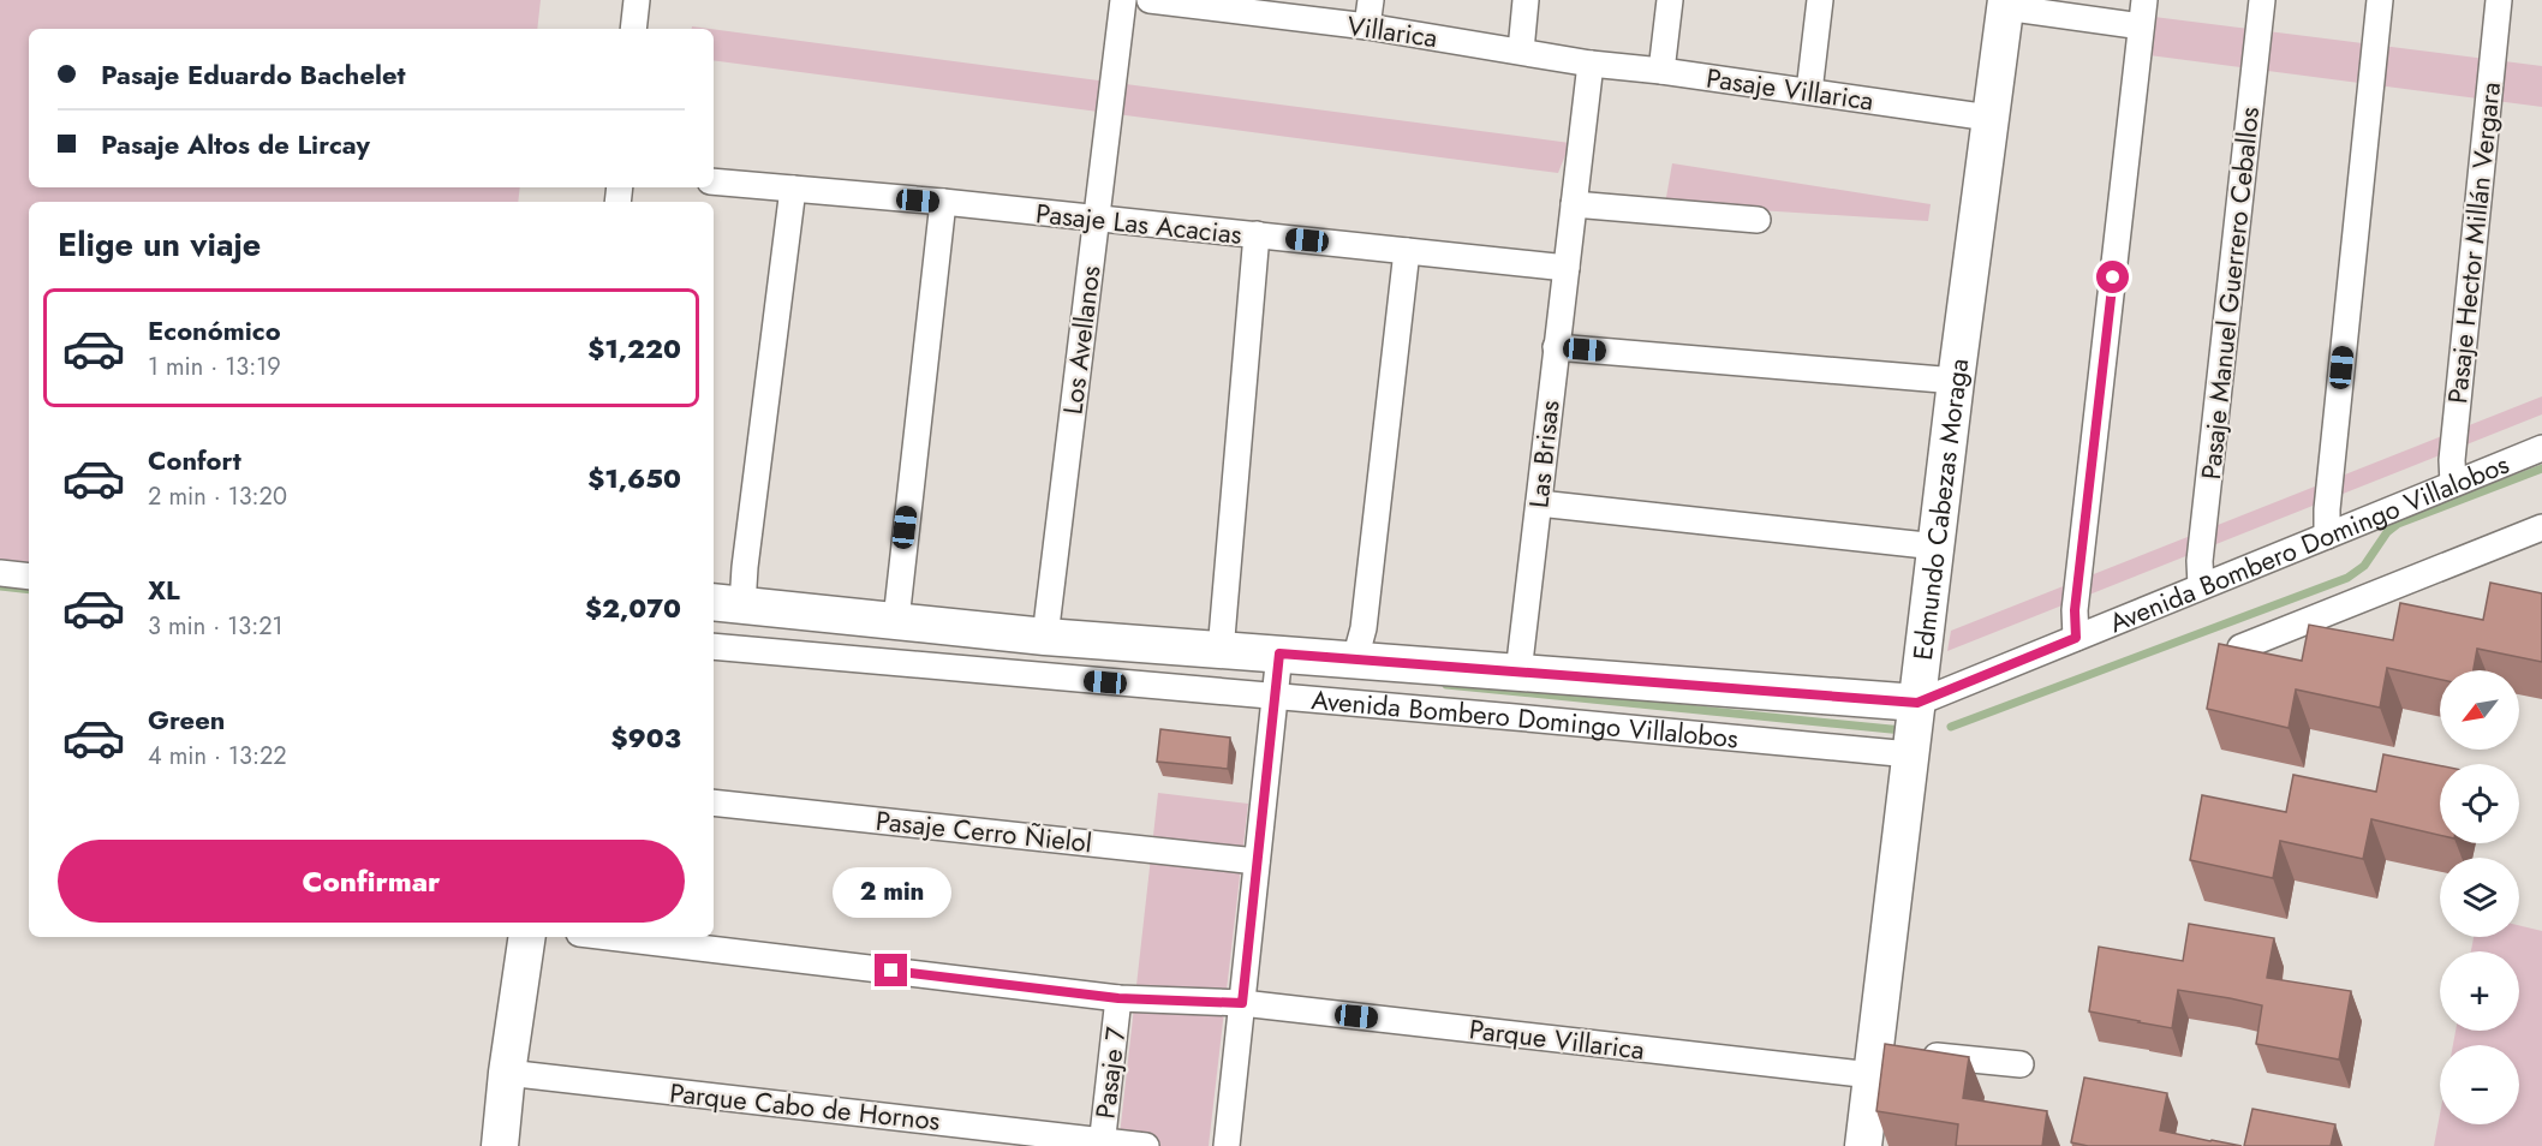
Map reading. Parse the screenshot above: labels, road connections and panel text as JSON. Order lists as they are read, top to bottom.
{
  "streets": {
    "street": [
      "Villarica",
      "Pasaje Villarica",
      "Pasaje Las Acacias",
      "Pasaje Hector Millán Vergara",
      "Pasaje Manuel Guerrero Ceballos",
      "Los Avellanos",
      "Las Brisas",
      "Edmundo Cabezas Moraga",
      "Avenida Bombero Domingo Villalobos",
      "Pasaje Cerro Ñielol",
      "Parque Villarica",
      "Pasaje 7",
      "Parque Cabo de Hornos"
    ]
  },
  "crossings": [
    ["Villarica", "Pasaje Villarica"],
    ["Villarica", "Las Brisas"],
    ["Pasaje Villarica", "Las Brisas"],
    ["Pasaje Villarica", "Edmundo Cabezas Moraga"],
    ["Pasaje Las Acacias", "Los Avellanos"],
    ["Pasaje Las Acacias", "Las Brisas"],
    ["Pasaje Hector Millán Vergara", "Avenida Bombero Domingo Villalobos"],
    ["Pasaje Manuel Guerrero Ceballos", "Avenida Bombero Domingo Villalobos"],
    ["Los Avellanos", "Avenida Bombero Domingo Villalobos"],
    ["Las Brisas", "Avenida Bombero Domingo Villalobos"],
    ["Edmundo Cabezas Moraga", "Avenida Bombero Domingo Villalobos"],
    ["Edmundo Cabezas Moraga", "Parque Villarica"],
    ["Parque Villarica", "Pasaje 7"],
    ["Pasaje 7", "Parque Cabo de Hornos"]
  ],
  "north": "bottom left",
  "page": {
    "banner": ["Pasaje Eduardo Bachelet", "Pasaje Altos de Lircay"],
    "heading": "Elige un viaje",
    "list": [
      {
        "name": "Económico",
        "note": "1 min · 13:19",
        "value": "$1,220"
      },
      {
        "name": "Confort",
        "note": "2 min · 13:20",
        "value": "$1,650"
      },
      {
        "name": "XL",
        "note": "3 min · 13:21",
        "value": "$2,070"
      },
      {
        "name": "Green",
        "note": "4 min · 13:22",
        "value": "$903"
      }
    ],
    "map_buttons": ["+", "−"],
    "buttons": "Confirmar",
    "bubble": "2 min"
  }
}
